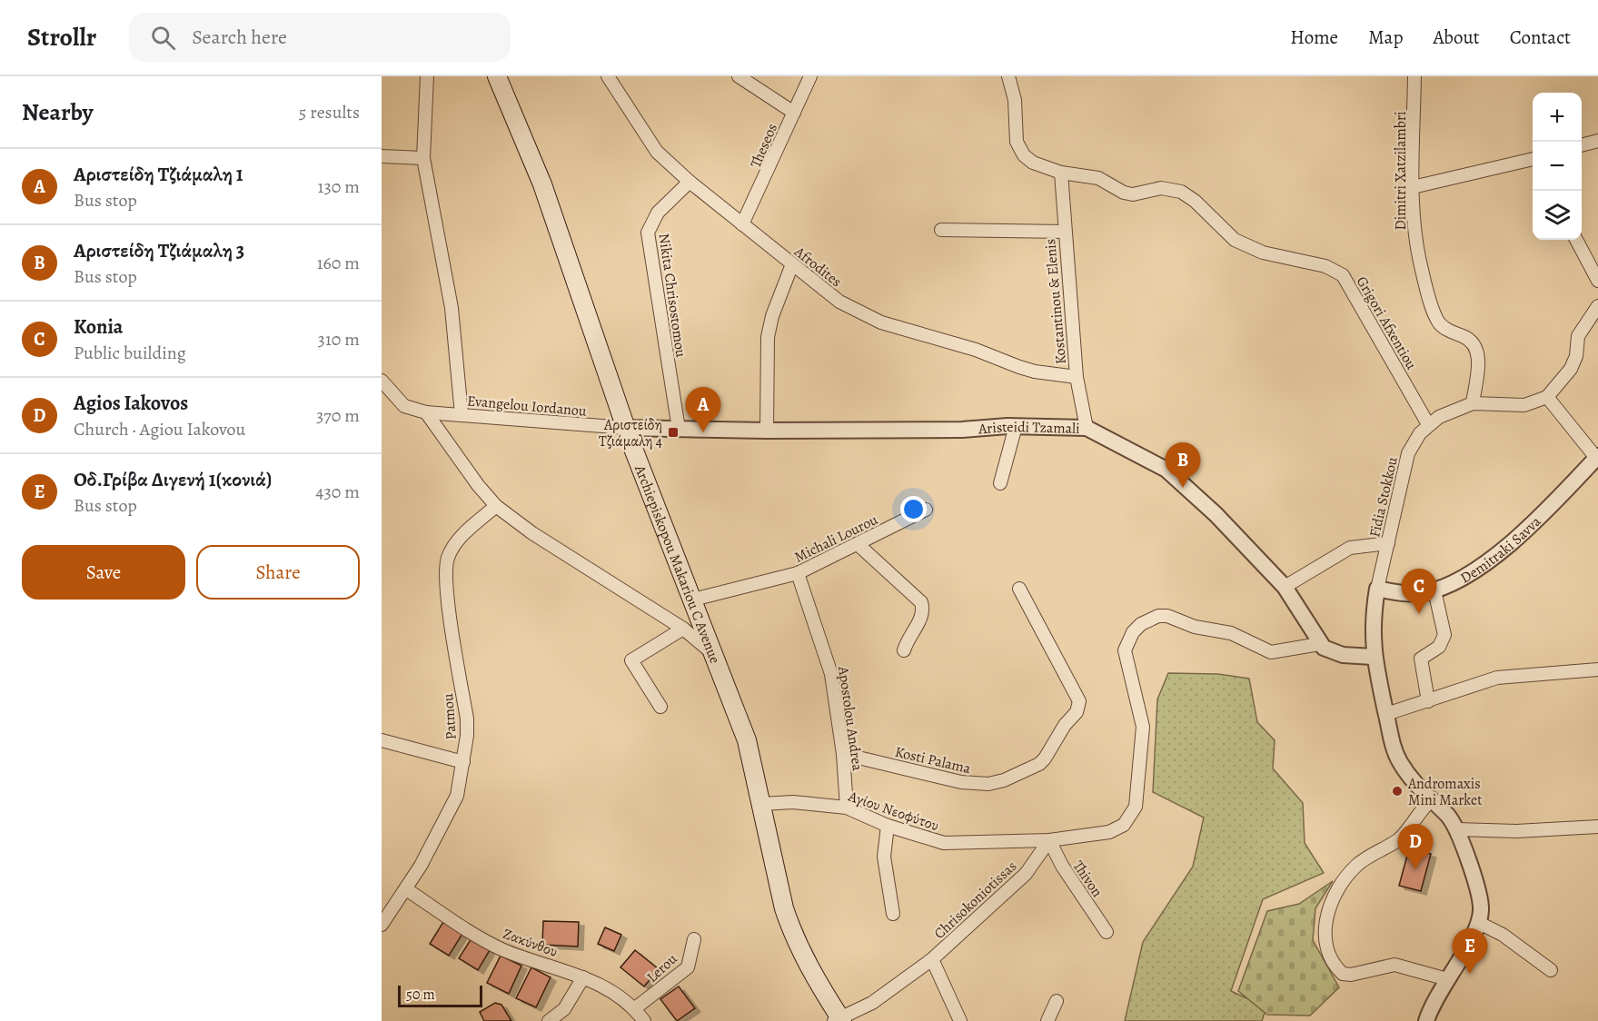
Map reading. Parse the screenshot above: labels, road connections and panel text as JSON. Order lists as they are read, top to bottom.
{
  "streets": {
    "main road": ["Archiepiskopou Makariou C Avenue"],
    "street": [
      "Theseos",
      "Dimitri Xatzilambri",
      "Afrodites",
      "Nikita Chrisostomou",
      "Kostantinou & Elenis",
      "Grigori Afxentiou",
      "Evangelou Iordanou",
      "Aristeidi Tzamali",
      "Fidia Stokkou",
      "Michali Lourou",
      "Demitraki Savva",
      "Patmou",
      "Apostolou Andrea",
      "Kosti Palama",
      "Αγίου Νεοφύτου",
      "Thivon",
      "Chrisokoniotissas",
      "Ζακύνθου",
      "Lerou"
    ]
  },
  "crossings": [
    ["Theseos", "Afrodites"],
    ["Dimitri Xatzilambri", "Fidia Stokkou"],
    ["Afrodites", "Nikita Chrisostomou"],
    ["Afrodites", "Kostantinou & Elenis"],
    ["Nikita Chrisostomou", "Aristeidi Tzamali"],
    ["Kostantinou & Elenis", "Grigori Afxentiou"],
    ["Kostantinou & Elenis", "Aristeidi Tzamali"],
    ["Grigori Afxentiou", "Fidia Stokkou"],
    ["Evangelou Iordanou", "Aristeidi Tzamali"],
    ["Evangelou Iordanou", "Archiepiskopou Makariou C Avenue"],
    ["Aristeidi Tzamali", "Archiepiskopou Makariou C Avenue"],
    ["Fidia Stokkou", "Demitraki Savva"],
    ["Michali Lourou", "Archiepiskopou Makariou C Avenue"],
    ["Michali Lourou", "Apostolou Andrea"],
    ["Archiepiskopou Makariou C Avenue", "Αγίου Νεοφύτου"],
    ["Archiepiskopou Makariou C Avenue", "Chrisokoniotissas"],
    ["Patmou", "Ζακύνθου"],
    ["Apostolou Andrea", "Kosti Palama"],
    ["Apostolou Andrea", "Αγίου Νεοφύτου"],
    ["Αγίου Νεοφύτου", "Thivon"],
    ["Αγίου Νεοφύτου", "Chrisokoniotissas"],
    ["Thivon", "Chrisokoniotissas"],
    ["Ζακύνθου", "Lerou"]
  ],
  "places": {
    "transit": ["Αριστείδη Τζιάμαλη 4"],
    "other": ["Andromaxis Mini Market"]
  },
  "scale_bar": "50 m",
  "page": {
    "header": "Strollr",
    "search": "Search here",
    "nav": [
      "Home",
      "Map",
      "About",
      "Contact"
    ],
    "heading": ["Nearby", "5 results"],
    "map_buttons": ["+", "−"],
    "list": [
      {
        "mark": "A",
        "name": "Αριστείδη Τζιάμαλη 1",
        "note": "Bus stop",
        "value": "130 m"
      },
      {
        "mark": "B",
        "name": "Αριστείδη Τζιάμαλη 3",
        "note": "Bus stop",
        "value": "160 m"
      },
      {
        "mark": "C",
        "name": "Konia",
        "note": "Public building",
        "value": "310 m"
      },
      {
        "mark": "D",
        "name": "Agios Iakovos",
        "note": "Church · Agiou Iakovou",
        "value": "370 m"
      },
      {
        "mark": "E",
        "name": "Οδ.Γρίβα Διγενή 1(κονιά)",
        "note": "Bus stop",
        "value": "430 m"
      }
    ],
    "pins": [
      "A",
      "B",
      "C",
      "D",
      "E"
    ],
    "buttons": ["Save", "Share"],
    "scale": "50 m"
  }
}
